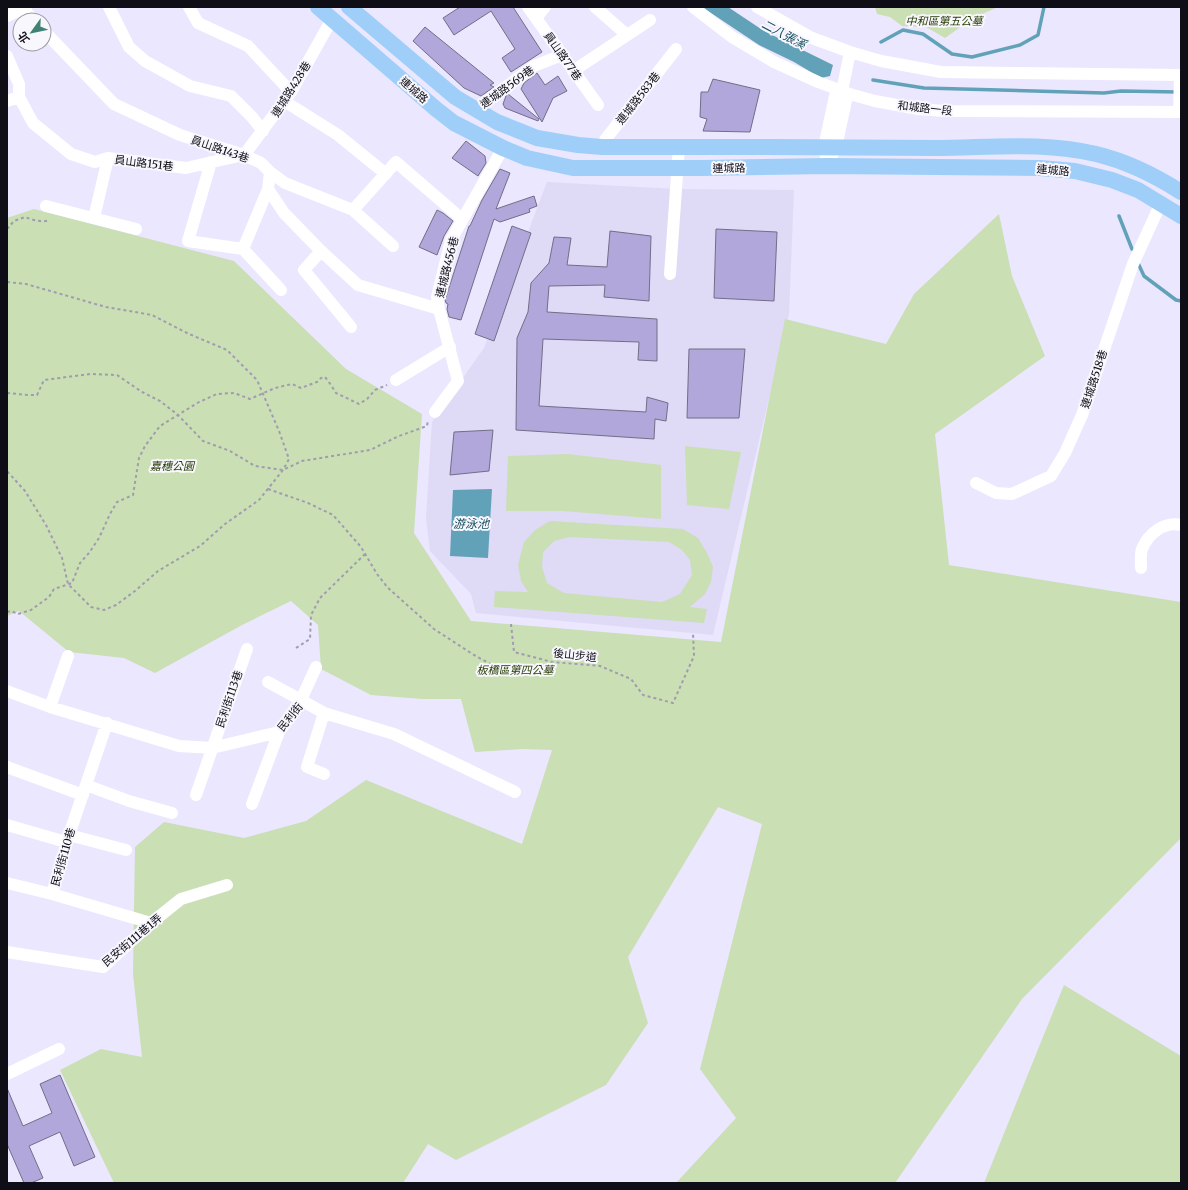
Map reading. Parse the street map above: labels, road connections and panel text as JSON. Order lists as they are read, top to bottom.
{
  "streets": {
    "main road": ["連城路"],
    "street": [
      "員山路77巷",
      "連城路569巷",
      "連城路428巷",
      "連城路583巷",
      "和城路一段",
      "員山路143巷",
      "員山路151巷",
      "連城路456巷",
      "連城路518巷",
      "民利街113巷",
      "民利街",
      "民利街110巷",
      "民安街111巷1弄"
    ],
    "path": ["後山步道"]
  },
  "crossings": [
    ["員山路77巷", "連城路569巷"],
    ["連城路569巷", "連城路"],
    ["連城路428巷", "連城路"],
    ["連城路428巷", "員山路143巷"],
    ["連城路428巷", "員山路151巷"],
    ["連城路", "連城路583巷"],
    ["連城路", "連城路456巷"],
    ["連城路", "連城路518巷"],
    ["員山路143巷", "員山路151巷"],
    ["民利街113巷", "民利街"],
    ["民利街", "民利街110巷"],
    ["民利街110巷", "民安街111巷1弄"]
  ],
  "water": ["二八張溪", "游泳池"],
  "parks": ["中和區第五公墓", "嘉穗公園", "板橋區第四公墓"],
  "north": "bottom left"
}
